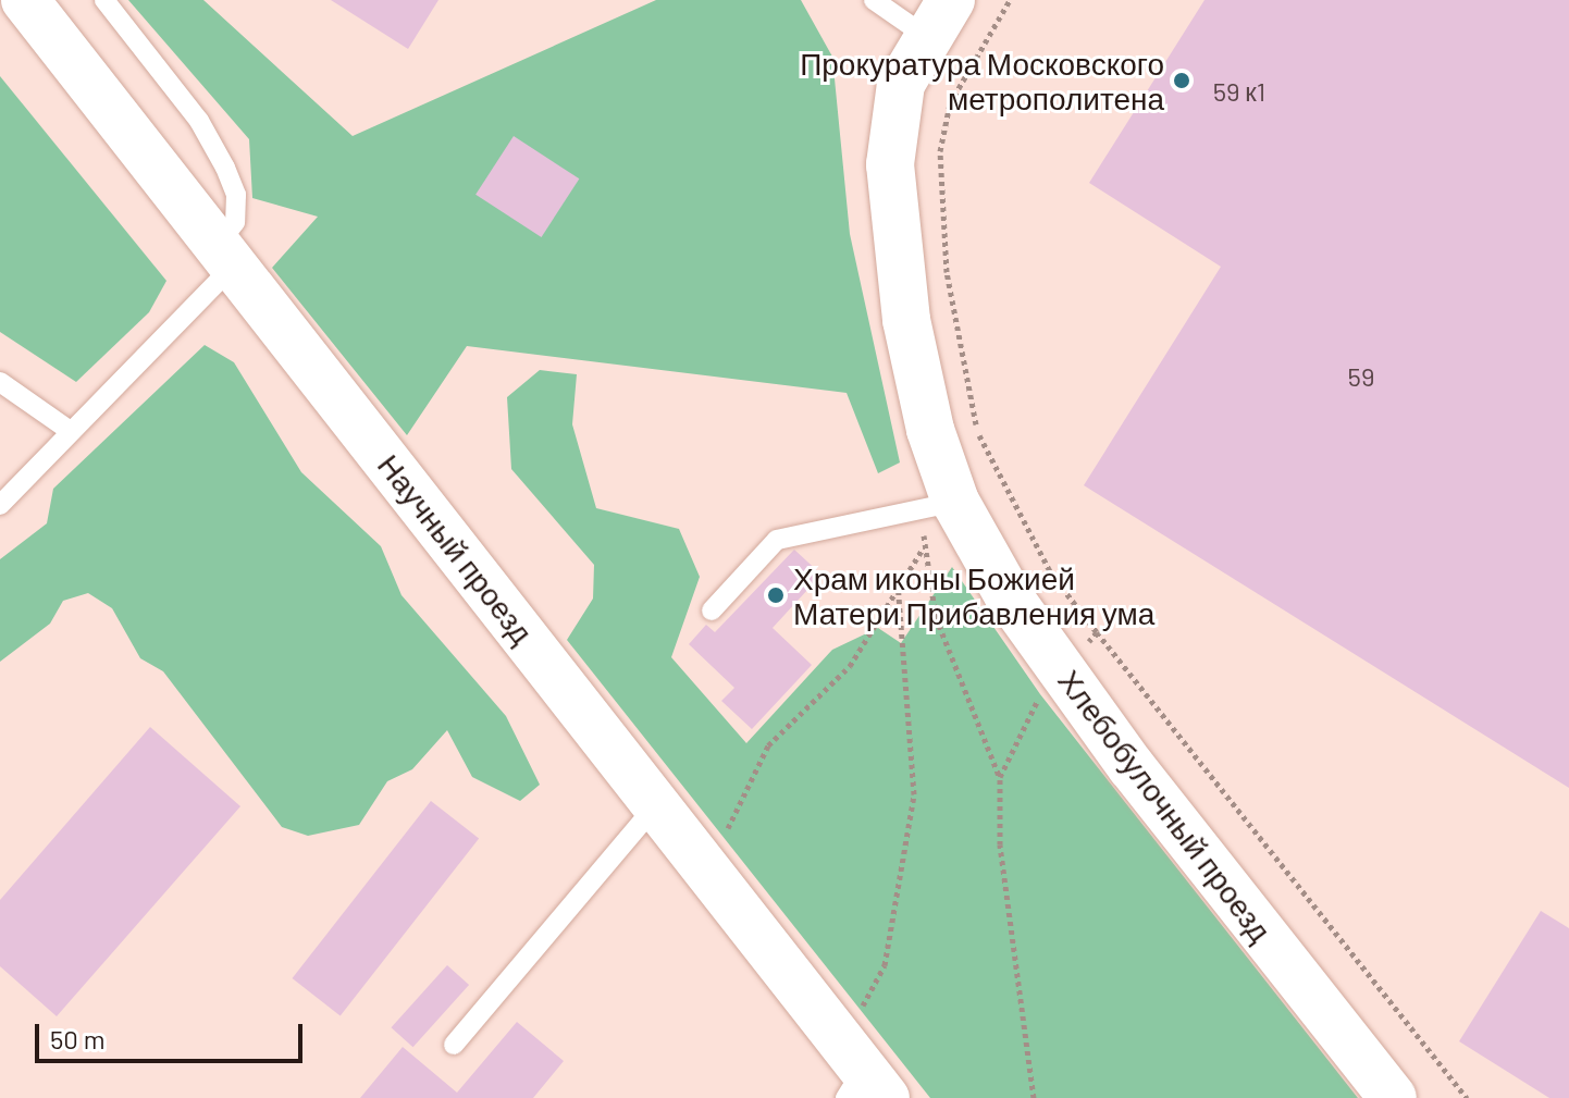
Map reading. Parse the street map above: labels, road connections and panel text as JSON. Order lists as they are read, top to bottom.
{
  "streets": {
    "street": ["Научный проезд", "Хлебобулочный проезд"]
  },
  "places": ["Прокуратура Московского метрополитена", "Храм иконы Божией Матери Прибавления ума"],
  "house_numbers": ["59 к1", "59"],
  "scale_bar": "50 m"
}
